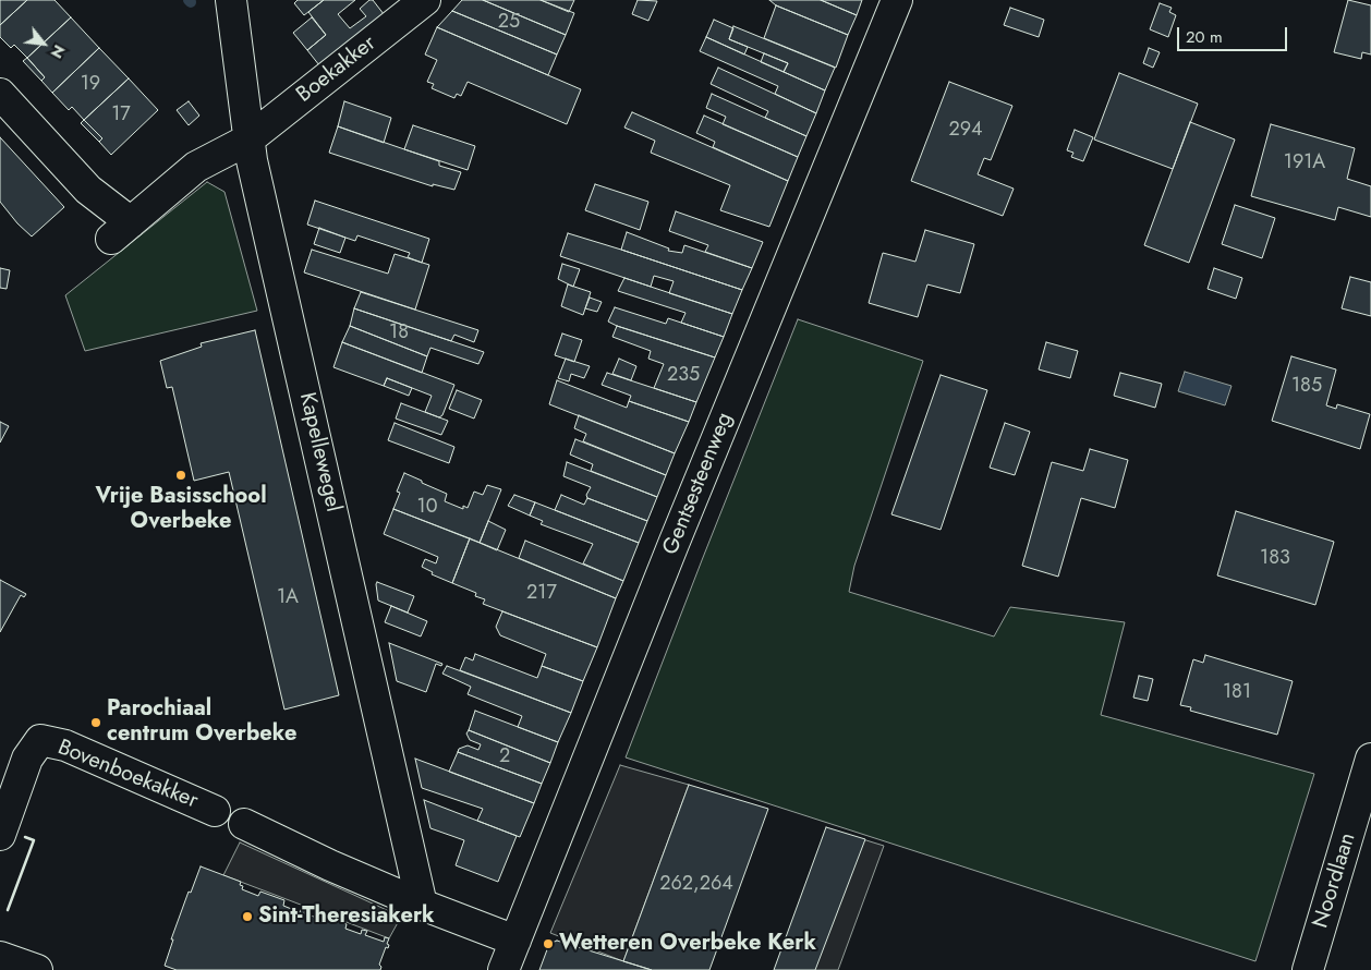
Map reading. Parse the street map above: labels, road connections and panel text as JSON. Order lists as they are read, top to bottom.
{
  "streets": {
    "street": [
      "Boekakker",
      "Kapellewegel",
      "Gentsesteenweg",
      "Bovenboekakker",
      "Noordlaan"
    ]
  },
  "crossings": [
    ["Boekakker", "Kapellewegel"]
  ],
  "places": [
    "Vrije Basisschool Overbeke",
    "Parochiaal centrum Overbeke",
    "Sint-Theresiakerk",
    "Wetteren Overbeke Kerk"
  ],
  "house_numbers": [
    "25",
    "19",
    "17",
    "294",
    "191A",
    "18",
    "235",
    "185",
    "10",
    "183",
    "217",
    "1A",
    "181",
    "2",
    "262,264"
  ],
  "scale_bar": "20 m",
  "north": "bottom right"
}
